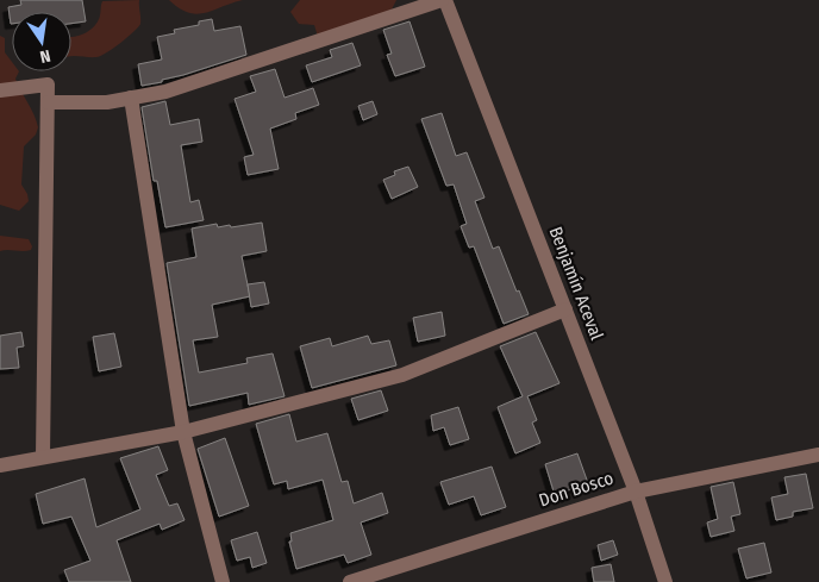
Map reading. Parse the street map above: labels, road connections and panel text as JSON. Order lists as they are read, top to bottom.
{
  "streets": {
    "street": ["Benjamín Aceval", "Don Bosco"]
  },
  "crossings": [
    ["Benjamín Aceval", "Don Bosco"]
  ],
  "north": "bottom"
}
